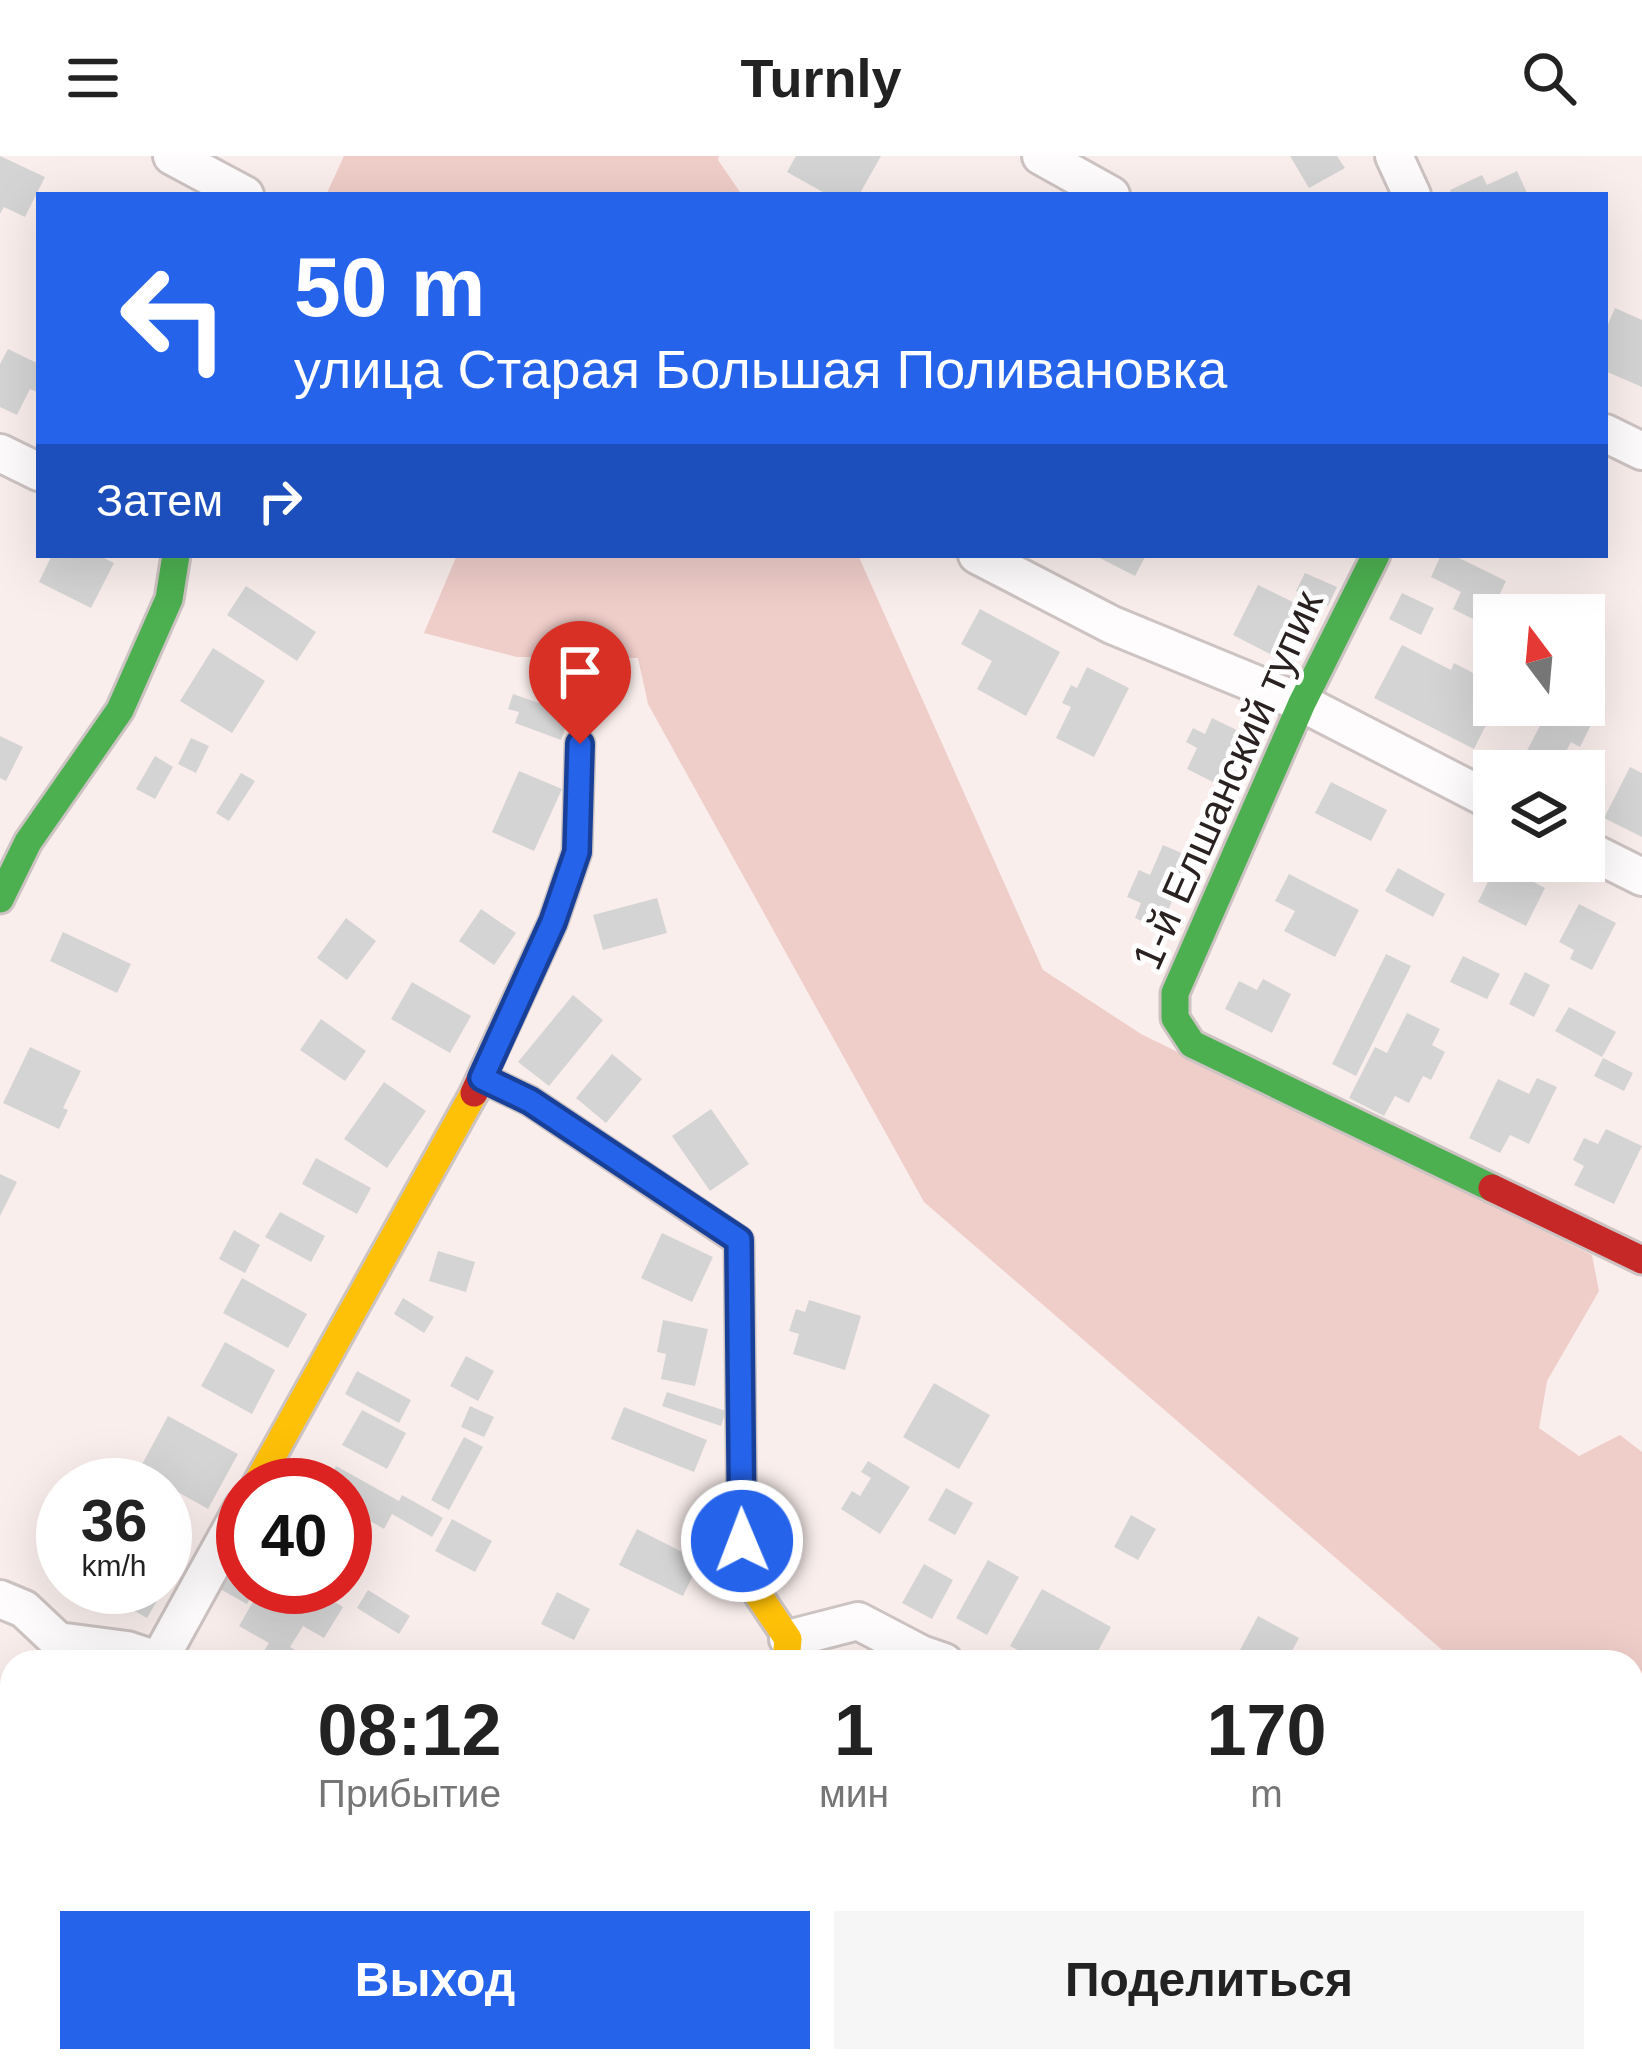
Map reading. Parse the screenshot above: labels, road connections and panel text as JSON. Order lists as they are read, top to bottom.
{
  "streets": {
    "street": ["1-й Елшанский тупик"]
  },
  "north": "top",
  "page": {
    "header": "Turnly",
    "turn": ["50 m", "улица Старая Большая Поливановка"],
    "then": "Затем",
    "speed": "36 km/h",
    "limit": "40",
    "eta": [
      "08:12",
      "Прибытие",
      "1",
      "мин",
      "170",
      "m"
    ],
    "buttons": ["Выход", "Поделиться"]
  }
}
